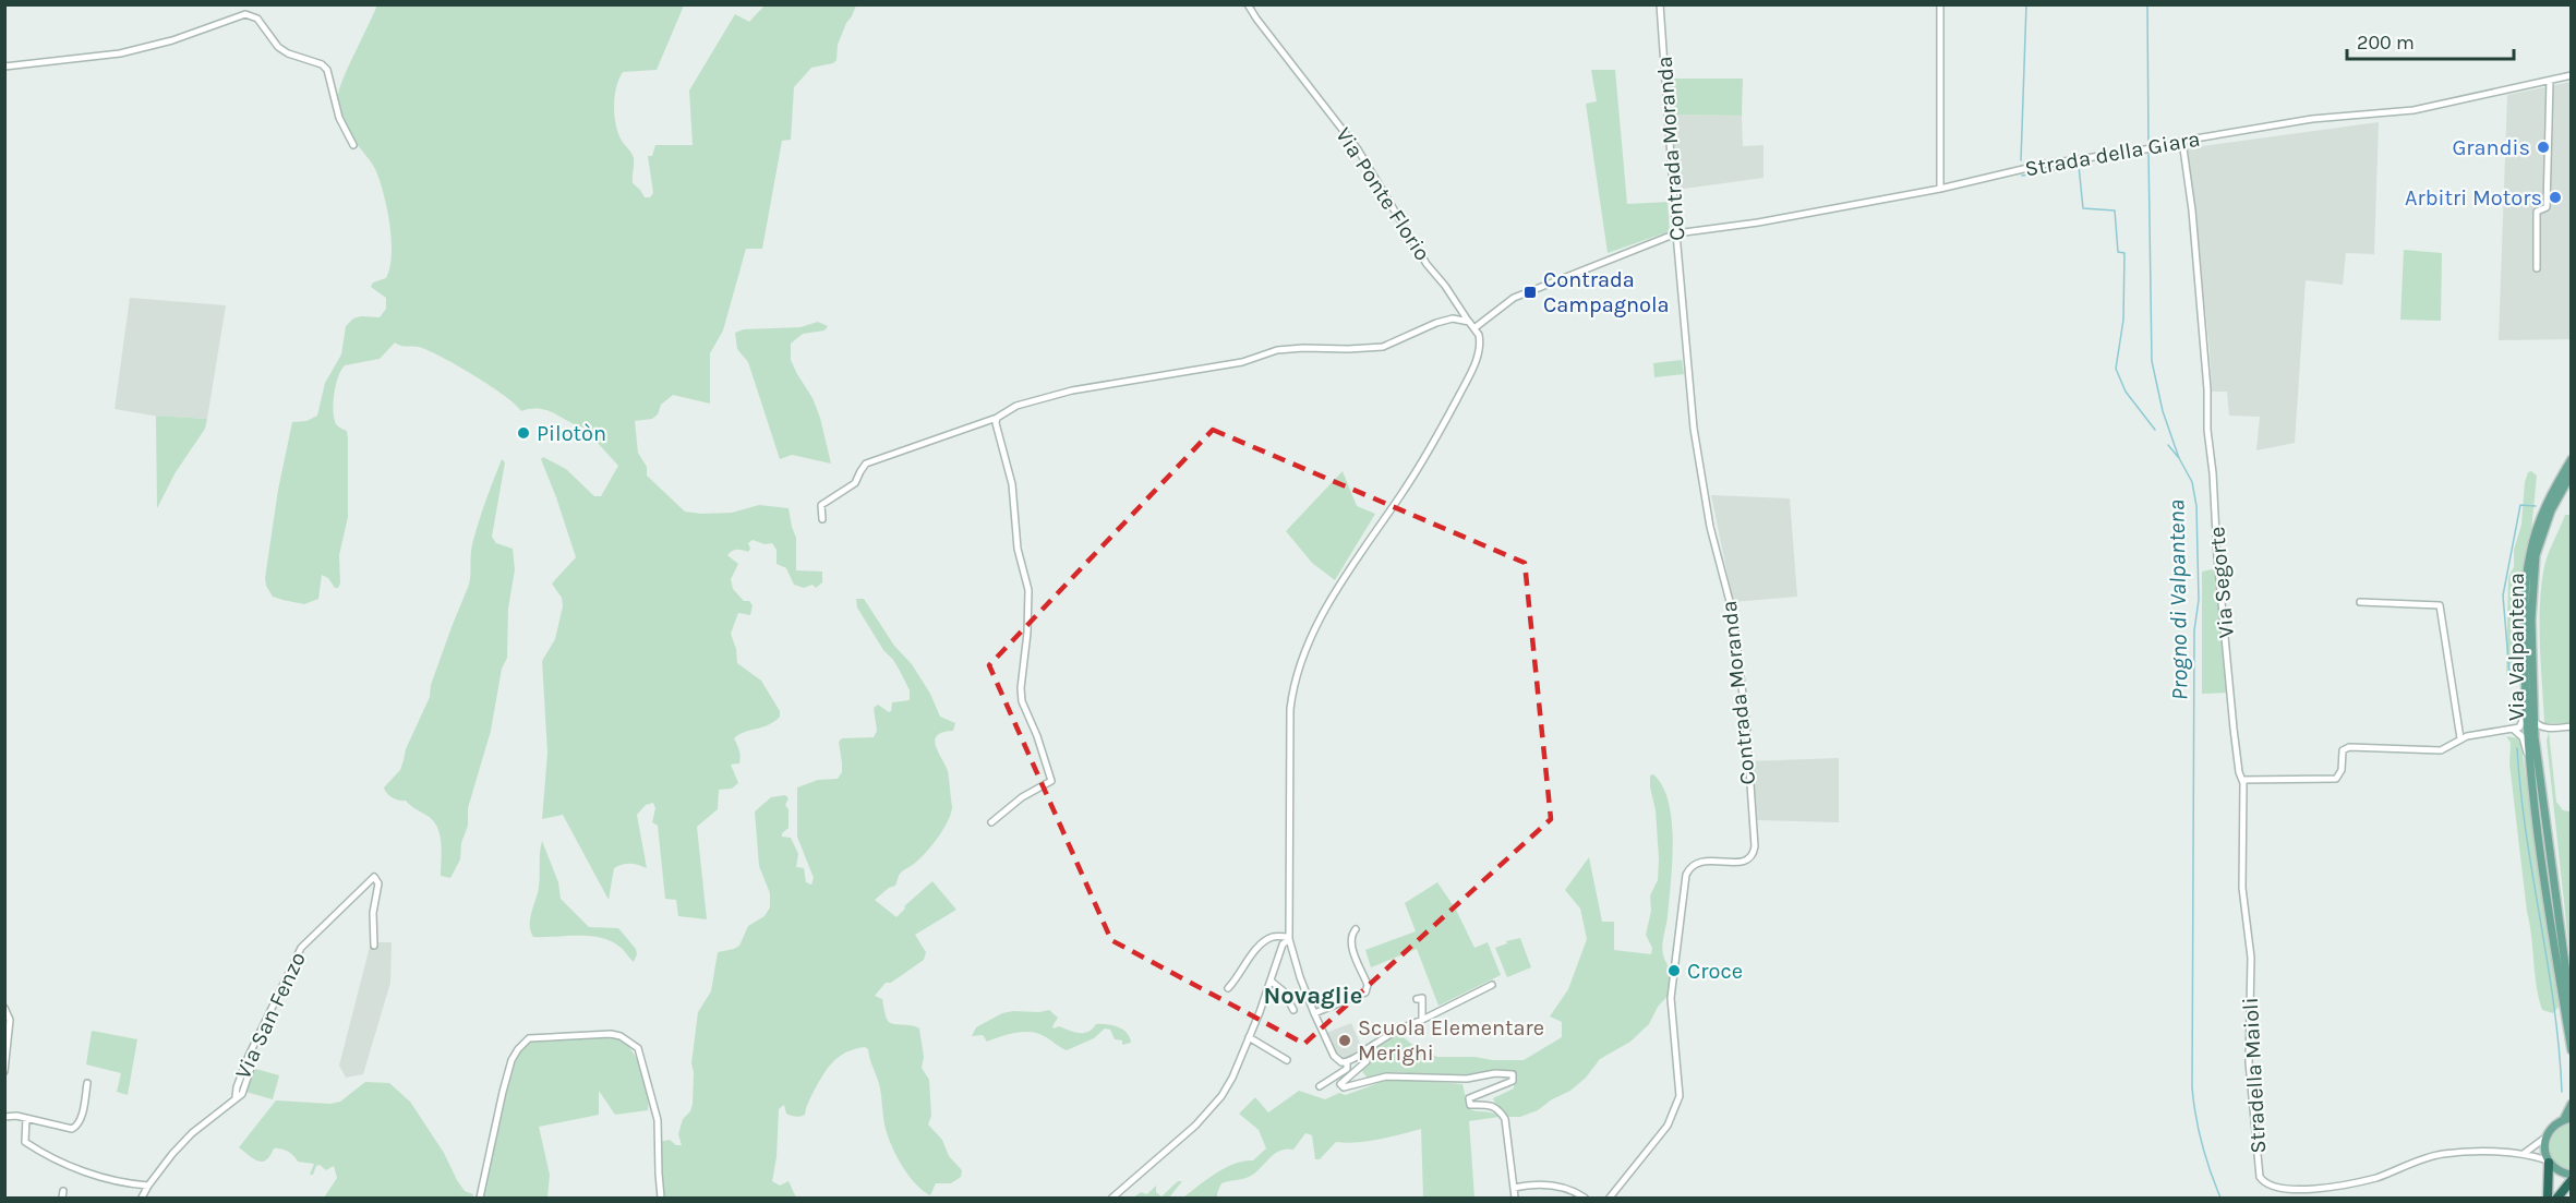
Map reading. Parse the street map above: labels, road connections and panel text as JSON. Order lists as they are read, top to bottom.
{
  "streets": {
    "main road": ["Via Valpantena"],
    "street": [
      "Contrada Moranda",
      "Strada della Giara",
      "Via Ponte Florio",
      "Via Segorte",
      "Via San Fenzo",
      "Stradella Maioli"
    ]
  },
  "crossings": [
    ["Contrada Moranda", "Strada della Giara"],
    ["Strada della Giara", "Via Segorte"],
    ["Via Segorte", "Stradella Maioli"]
  ],
  "districts": ["Novaglie"],
  "water": ["Progno di Valpantena"],
  "places": {
    "other": [
      "Grandis",
      "Arbitri Motors",
      "Pilotòn",
      "Croce",
      "Scuola Elementare Merighi"
    ],
    "transit": ["Contrada Campagnola"]
  },
  "scale_bar": "200 m"
}
